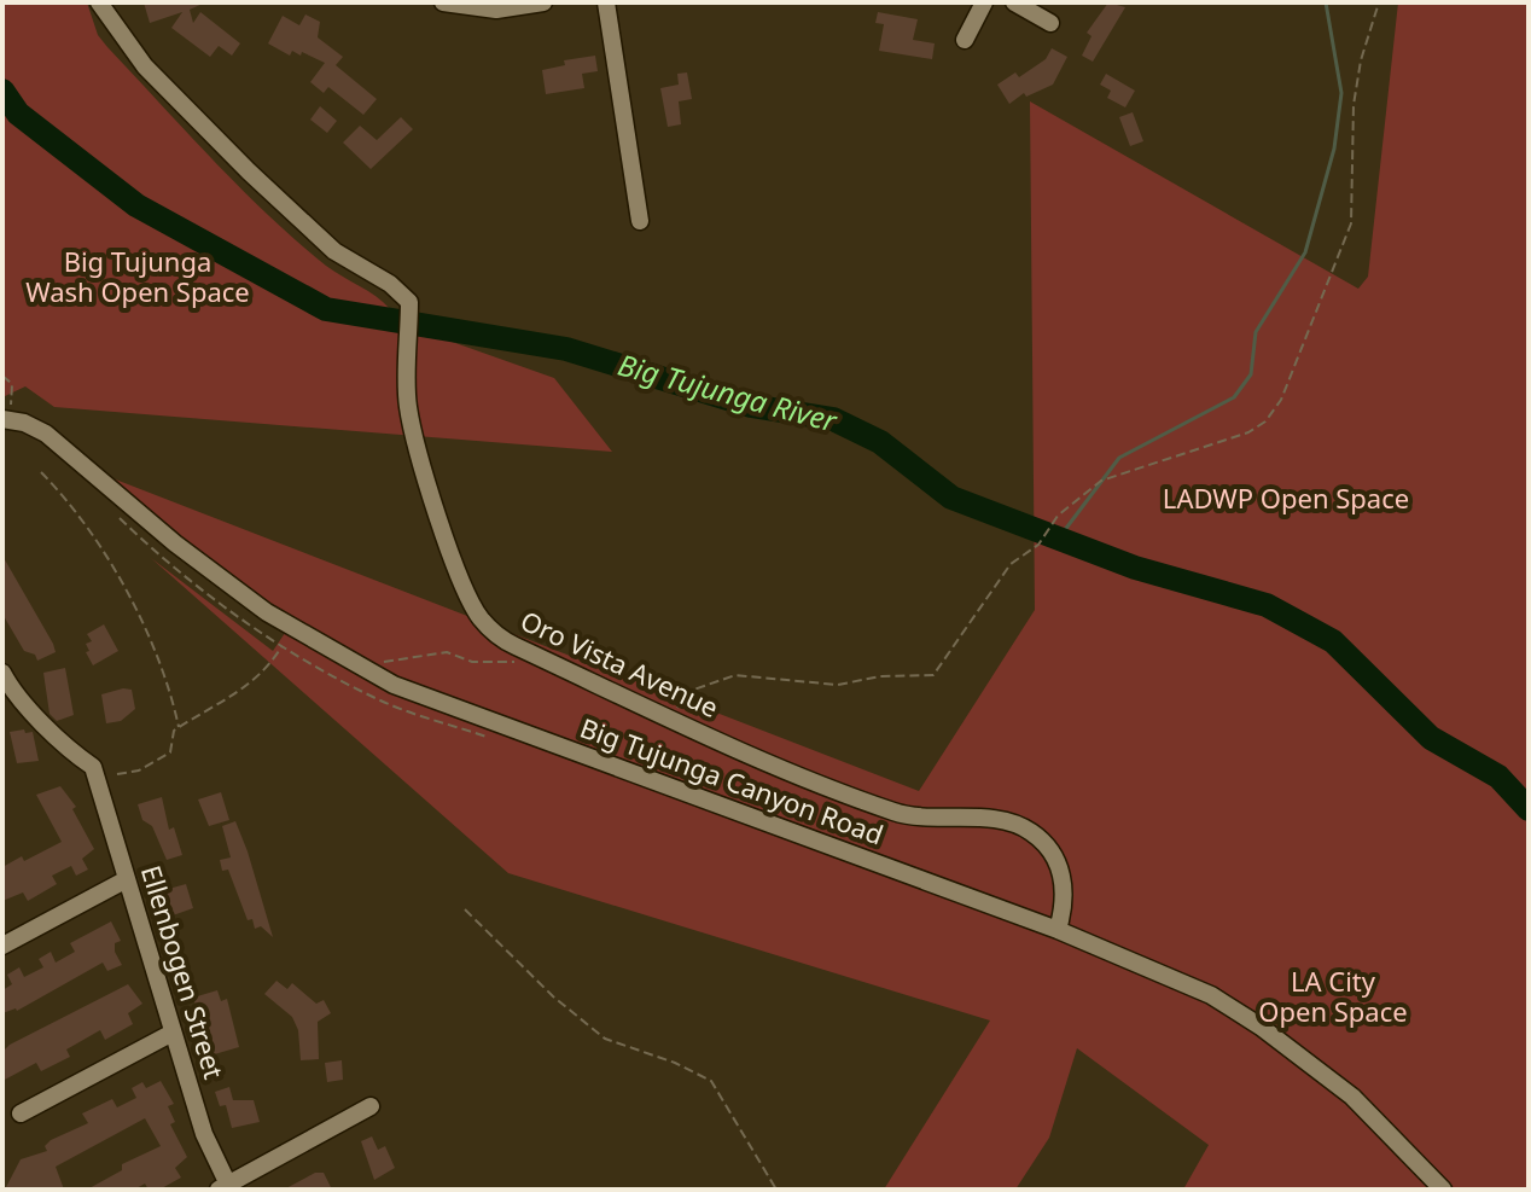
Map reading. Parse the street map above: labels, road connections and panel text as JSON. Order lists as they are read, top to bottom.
{
  "streets": {
    "street": ["Oro Vista Avenue", "Big Tujunga Canyon Road", "Ellenbogen Street"]
  },
  "crossings": [
    ["Oro Vista Avenue", "Big Tujunga Canyon Road"]
  ],
  "water": ["Big Tujunga River"],
  "parks": ["Big Tujunga Wash Open Space", "LADWP Open Space", "LA City Open Space"]
}
